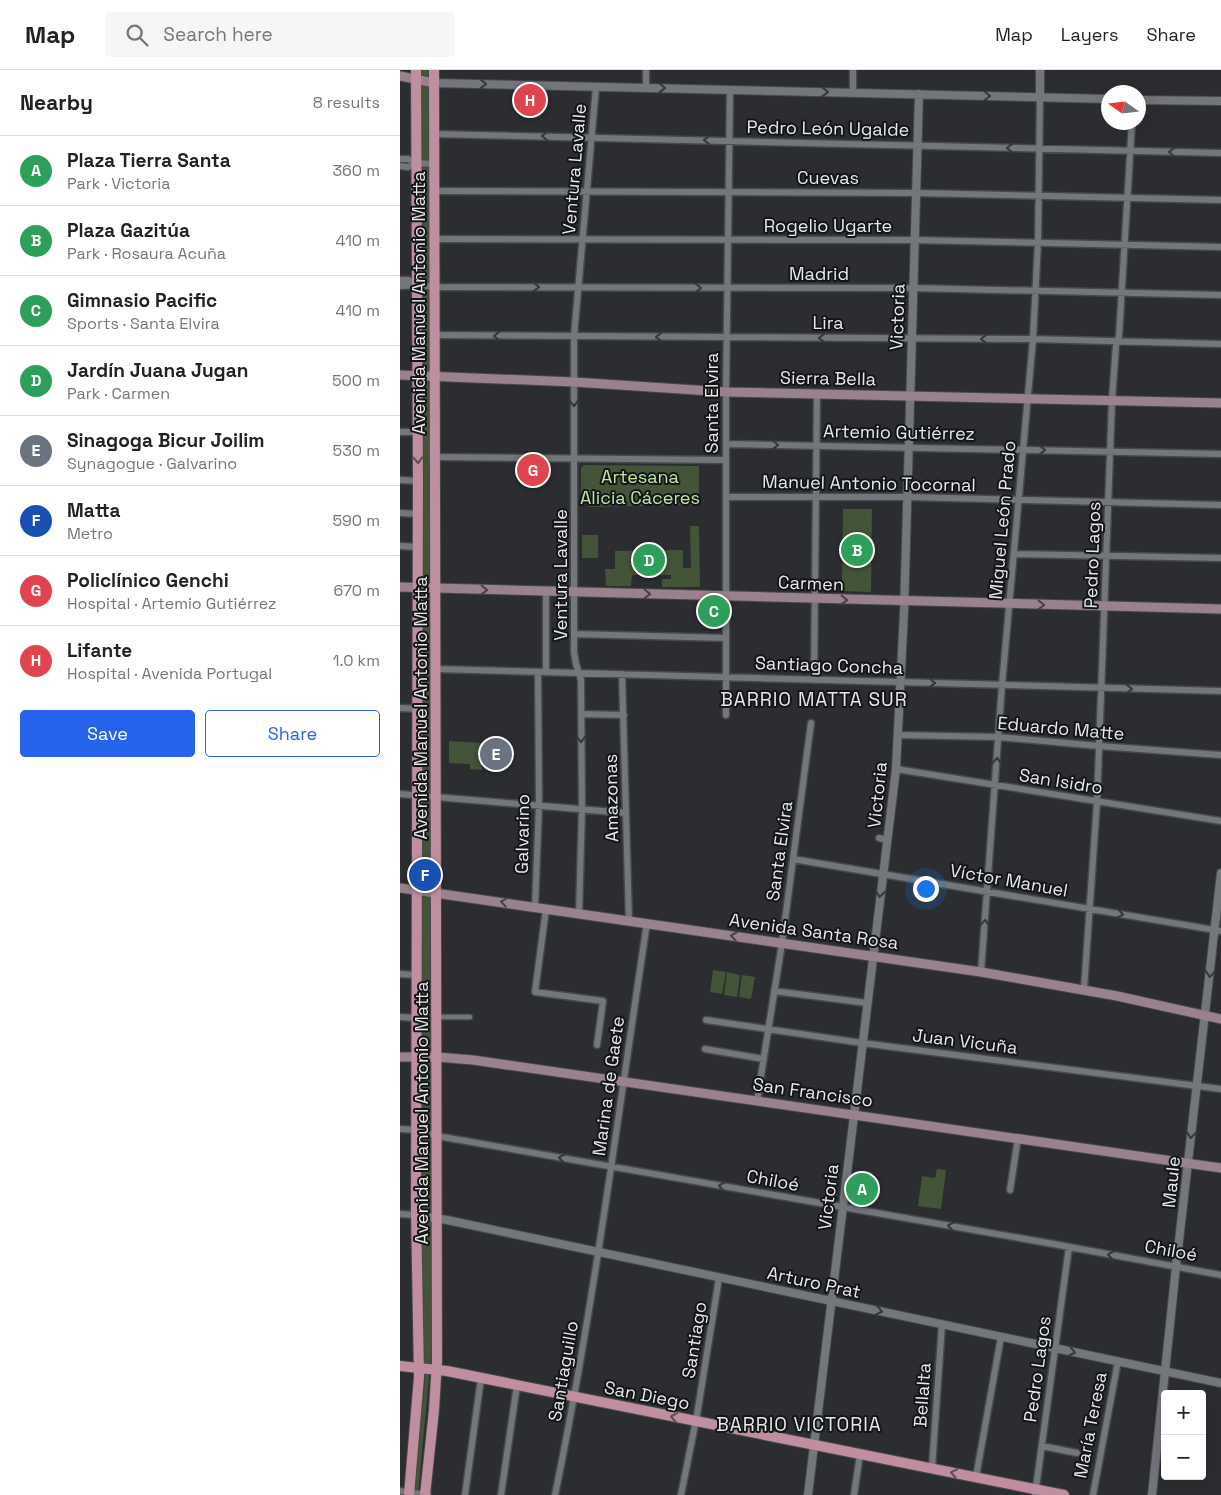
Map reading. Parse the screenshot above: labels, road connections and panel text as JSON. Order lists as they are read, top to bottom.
{
  "streets": {
    "main road": [
      "Avenida Manuel Antonio Matta",
      "Sierra Bella",
      "Carmen",
      "Avenida Santa Rosa",
      "San Francisco",
      "San Diego"
    ],
    "street": [
      "Pedro León Ugalde",
      "Ventura Lavalle",
      "Cuevas",
      "Rogelio Ugarte",
      "Madrid",
      "Victoria",
      "Lira",
      "Santa Elvira",
      "Artemio Gutiérrez",
      "Manuel Antonio Tocornal",
      "Miguel León Prado",
      "Pedro Lagos",
      "Santiago Concha",
      "Eduardo Matte",
      "San Isidro",
      "Amazonas",
      "Galvarino",
      "Víctor Manuel",
      "Juan Vicuña",
      "Marina de Gaete",
      "Chiloé",
      "Maule",
      "Arturo Prat",
      "Santiago",
      "Santiaguillo",
      "Bellalta",
      "María Teresa"
    ]
  },
  "crossings": [
    ["Pedro León Ugalde", "Ventura Lavalle"],
    ["Pedro León Ugalde", "Avenida Manuel Antonio Matta"],
    ["Pedro León Ugalde", "Victoria"],
    ["Pedro León Ugalde", "Santa Elvira"],
    ["Pedro León Ugalde", "Miguel León Prado"],
    ["Pedro León Ugalde", "Pedro Lagos"],
    ["Ventura Lavalle", "Cuevas"],
    ["Ventura Lavalle", "Rogelio Ugarte"],
    ["Ventura Lavalle", "Madrid"],
    ["Ventura Lavalle", "Lira"],
    ["Ventura Lavalle", "Sierra Bella"],
    ["Ventura Lavalle", "Carmen"],
    ["Ventura Lavalle", "Santiago Concha"],
    ["Ventura Lavalle", "Avenida Santa Rosa"],
    ["Cuevas", "Avenida Manuel Antonio Matta"],
    ["Cuevas", "Victoria"],
    ["Cuevas", "Santa Elvira"],
    ["Cuevas", "Miguel León Prado"],
    ["Cuevas", "Pedro Lagos"],
    ["Rogelio Ugarte", "Avenida Manuel Antonio Matta"],
    ["Rogelio Ugarte", "Victoria"],
    ["Rogelio Ugarte", "Santa Elvira"],
    ["Rogelio Ugarte", "Miguel León Prado"],
    ["Rogelio Ugarte", "Pedro Lagos"],
    ["Madrid", "Avenida Manuel Antonio Matta"],
    ["Madrid", "Victoria"],
    ["Madrid", "Santa Elvira"],
    ["Madrid", "Miguel León Prado"],
    ["Madrid", "Pedro Lagos"],
    ["Avenida Manuel Antonio Matta", "Lira"],
    ["Avenida Manuel Antonio Matta", "Sierra Bella"],
    ["Avenida Manuel Antonio Matta", "Carmen"],
    ["Avenida Manuel Antonio Matta", "Santiago Concha"],
    ["Avenida Manuel Antonio Matta", "Avenida Santa Rosa"],
    ["Avenida Manuel Antonio Matta", "San Francisco"],
    ["Avenida Manuel Antonio Matta", "Chiloé"],
    ["Avenida Manuel Antonio Matta", "Arturo Prat"],
    ["Avenida Manuel Antonio Matta", "San Diego"],
    ["Victoria", "Lira"],
    ["Victoria", "Sierra Bella"],
    ["Victoria", "Artemio Gutiérrez"],
    ["Victoria", "Manuel Antonio Tocornal"],
    ["Victoria", "Carmen"],
    ["Victoria", "Santiago Concha"],
    ["Victoria", "Eduardo Matte"],
    ["Victoria", "San Isidro"],
    ["Victoria", "Víctor Manuel"],
    ["Victoria", "Avenida Santa Rosa"],
    ["Victoria", "Juan Vicuña"],
    ["Victoria", "San Francisco"],
    ["Victoria", "Chiloé"],
    ["Victoria", "Arturo Prat"],
    ["Victoria", "San Diego"],
    ["Lira", "Santa Elvira"],
    ["Lira", "Miguel León Prado"],
    ["Lira", "Pedro Lagos"],
    ["Sierra Bella", "Santa Elvira"],
    ["Sierra Bella", "Miguel León Prado"],
    ["Sierra Bella", "Pedro Lagos"],
    ["Santa Elvira", "Artemio Gutiérrez"],
    ["Santa Elvira", "Manuel Antonio Tocornal"],
    ["Santa Elvira", "Carmen"],
    ["Santa Elvira", "Santiago Concha"],
    ["Santa Elvira", "Víctor Manuel"],
    ["Santa Elvira", "Avenida Santa Rosa"],
    ["Santa Elvira", "Juan Vicuña"],
    ["Santa Elvira", "San Francisco"],
    ["Artemio Gutiérrez", "Miguel León Prado"],
    ["Artemio Gutiérrez", "Pedro Lagos"],
    ["Manuel Antonio Tocornal", "Miguel León Prado"],
    ["Manuel Antonio Tocornal", "Pedro Lagos"],
    ["Miguel León Prado", "Carmen"],
    ["Miguel León Prado", "Santiago Concha"],
    ["Miguel León Prado", "Eduardo Matte"],
    ["Miguel León Prado", "San Isidro"],
    ["Miguel León Prado", "Víctor Manuel"],
    ["Miguel León Prado", "Avenida Santa Rosa"],
    ["Pedro Lagos", "Carmen"],
    ["Pedro Lagos", "Santiago Concha"],
    ["Pedro Lagos", "Eduardo Matte"],
    ["Pedro Lagos", "San Isidro"],
    ["Pedro Lagos", "Víctor Manuel"],
    ["Pedro Lagos", "Avenida Santa Rosa"],
    ["Pedro Lagos", "Chiloé"],
    ["Pedro Lagos", "Arturo Prat"],
    ["Pedro Lagos", "San Diego"],
    ["Santiago Concha", "Amazonas"],
    ["Santiago Concha", "Galvarino"],
    ["Amazonas", "Avenida Santa Rosa"],
    ["Galvarino", "Avenida Santa Rosa"],
    ["Víctor Manuel", "Maule"],
    ["Avenida Santa Rosa", "Marina de Gaete"],
    ["Avenida Santa Rosa", "Maule"],
    ["Juan Vicuña", "Maule"],
    ["Marina de Gaete", "San Francisco"],
    ["Marina de Gaete", "Chiloé"],
    ["Marina de Gaete", "Arturo Prat"],
    ["Marina de Gaete", "Santiaguillo"],
    ["San Francisco", "Maule"],
    ["Chiloé", "Maule"],
    ["Maule", "Arturo Prat"],
    ["Arturo Prat", "Santiago"],
    ["Arturo Prat", "Santiaguillo"],
    ["Arturo Prat", "Bellalta"],
    ["Arturo Prat", "María Teresa"],
    ["Santiago", "San Diego"],
    ["Santiaguillo", "San Diego"],
    ["San Diego", "Bellalta"]
  ],
  "one_way": [
    "Lira",
    "Artemio Gutiérrez",
    "Carmen",
    "Chiloé"
  ],
  "districts": ["BARRIO MATTA SUR", "BARRIO VICTORIA"],
  "parks": ["Artesana Alicia Cáceres"],
  "north": "left",
  "page": {
    "header": "Map",
    "search": "Search here",
    "nav": ["Map", "Layers", "Share"],
    "heading": ["Nearby", "8 results"],
    "pins": [
      "H",
      "G",
      "B",
      "D",
      "C",
      "E",
      "F",
      "A"
    ],
    "list": [
      {
        "mark": "A",
        "name": "Plaza Tierra Santa",
        "note": "Park · Victoria",
        "value": "360 m"
      },
      {
        "mark": "B",
        "name": "Plaza Gazitúa",
        "note": "Park · Rosaura Acuña",
        "value": "410 m"
      },
      {
        "mark": "C",
        "name": "Gimnasio Pacific",
        "note": "Sports · Santa Elvira",
        "value": "410 m"
      },
      {
        "mark": "D",
        "name": "Jardín Juana Jugan",
        "note": "Park · Carmen",
        "value": "500 m"
      },
      {
        "mark": "E",
        "name": "Sinagoga Bicur Joilim",
        "note": "Synagogue · Galvarino",
        "value": "530 m"
      },
      {
        "mark": "F",
        "name": "Matta",
        "note": "Metro",
        "value": "590 m"
      },
      {
        "mark": "G",
        "name": "Policlínico Genchi",
        "note": "Hospital · Artemio Gutiérrez",
        "value": "670 m"
      },
      {
        "mark": "H",
        "name": "Lifante",
        "note": "Hospital · Avenida Portugal",
        "value": "1.0 km"
      }
    ],
    "buttons": ["Save", "Share"],
    "map_buttons": ["+", "−"]
  }
}
